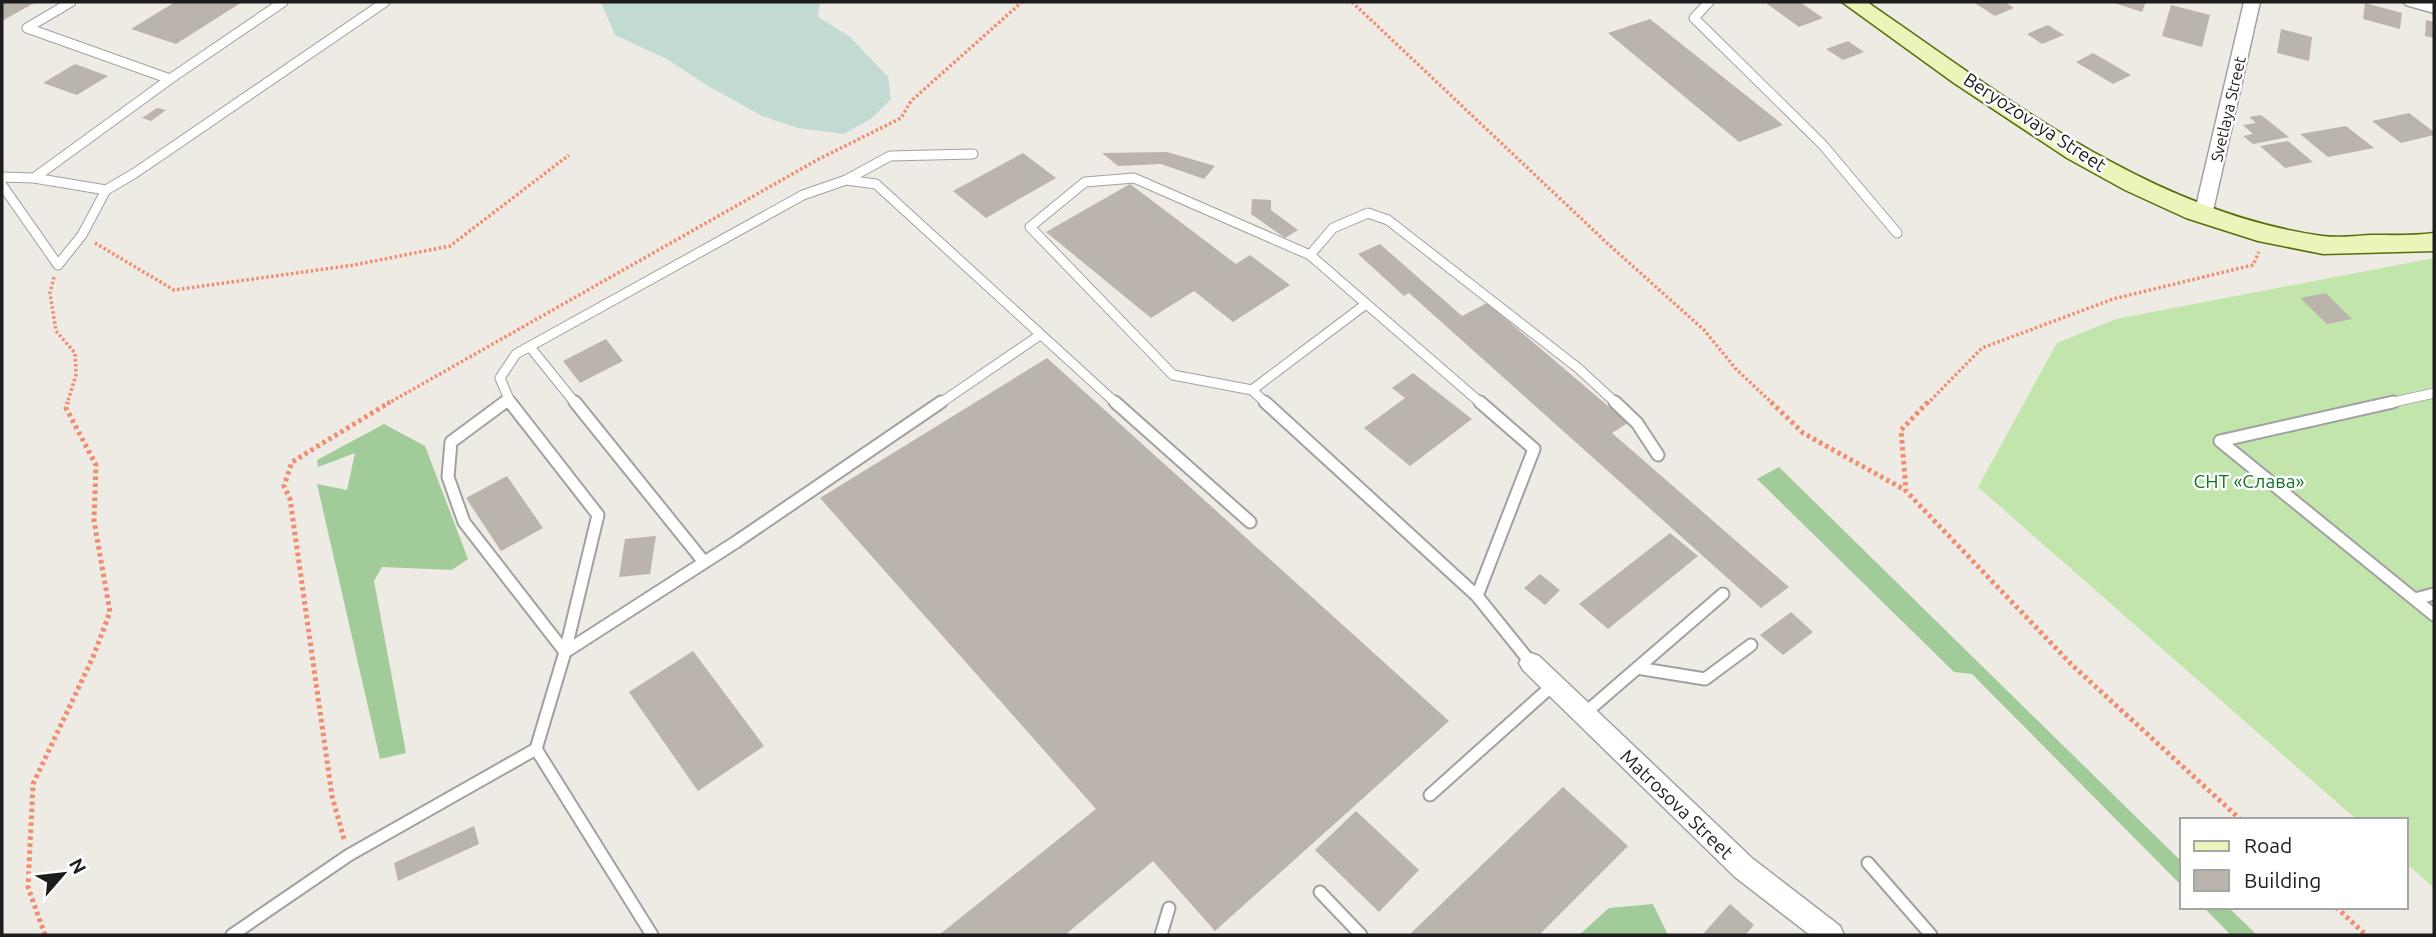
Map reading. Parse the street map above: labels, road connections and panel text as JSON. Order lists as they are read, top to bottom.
{
  "streets": {
    "main road": ["Beryozovaya Street"],
    "street": ["Svetlaya Street", "Matrosova Street"]
  },
  "crossings": [
    ["Svetlaya Street", "Beryozovaya Street"]
  ],
  "parks": ["СНТ «Слава»"],
  "legend": ["Road", "Building"],
  "north": "top right"
}
